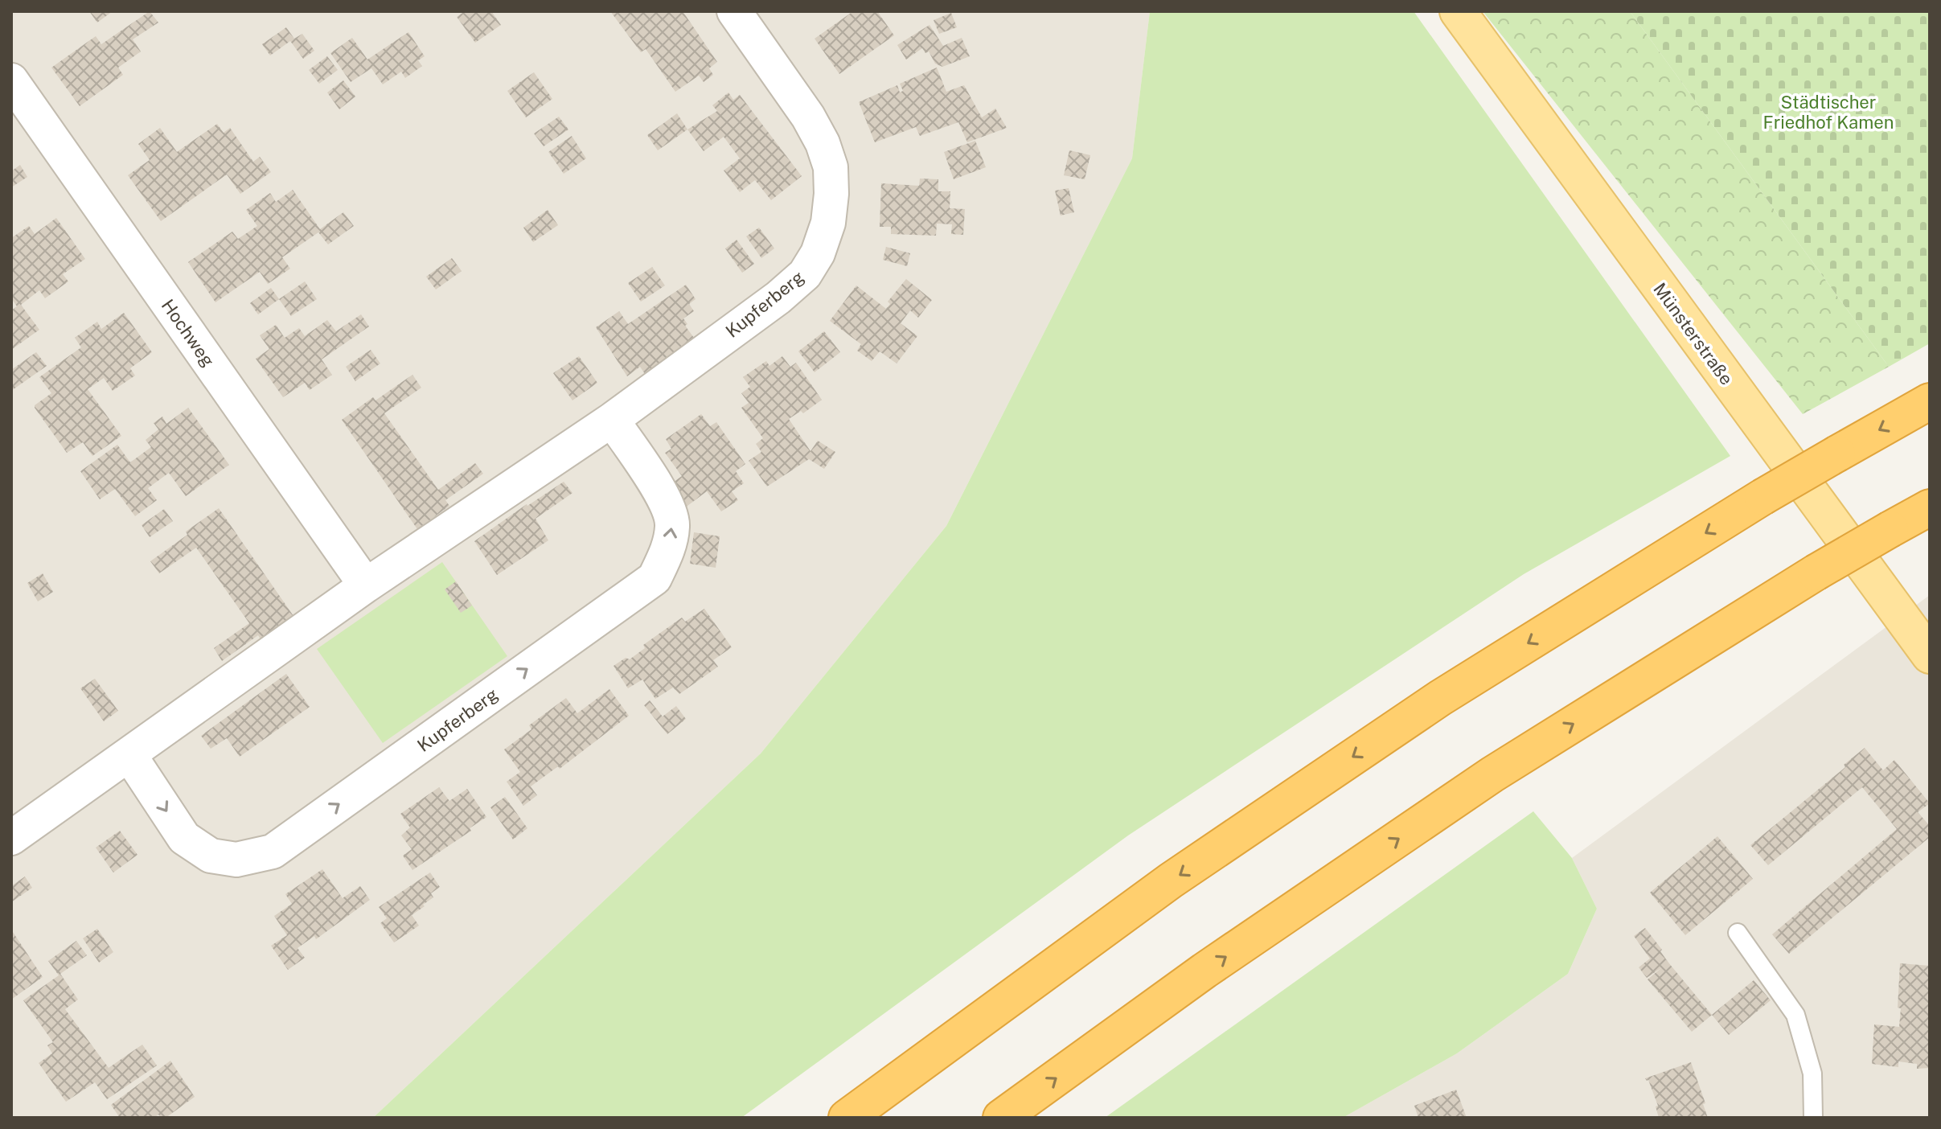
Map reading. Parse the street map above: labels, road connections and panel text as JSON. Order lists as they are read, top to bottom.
{
  "streets": {
    "main road": ["Münsterstraße"],
    "street": ["Kupferberg", "Hochweg"]
  },
  "crossings": [
    ["Kupferberg", "Hochweg"]
  ],
  "parks": ["Städtischer Friedhof Kamen"]
}
